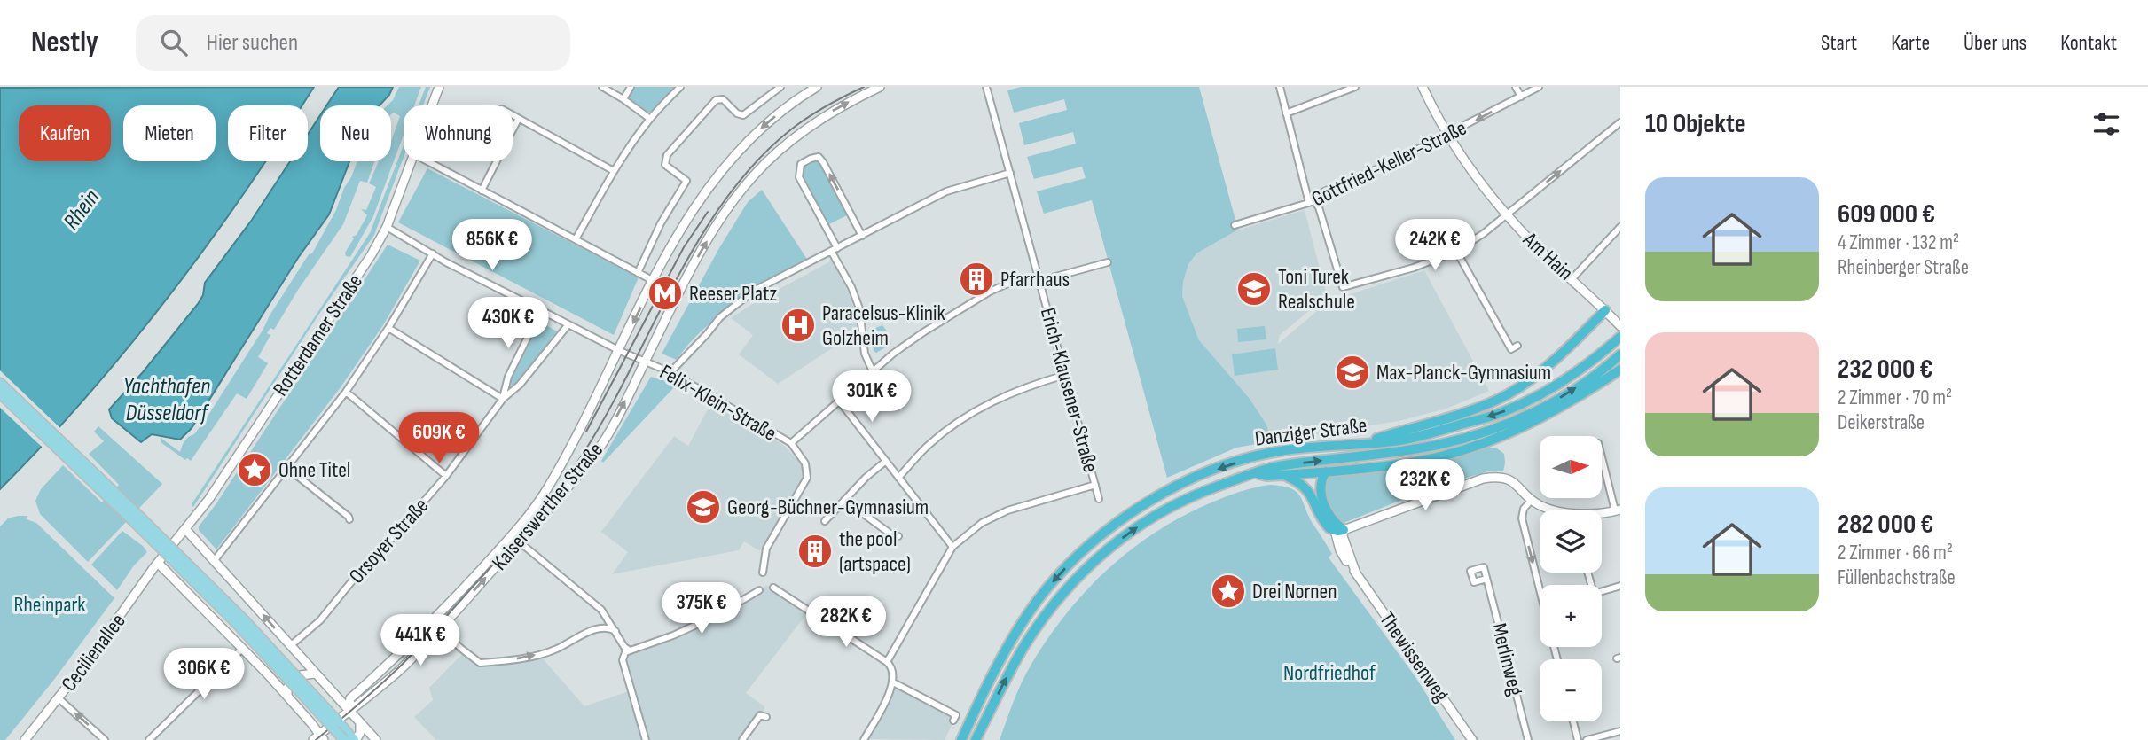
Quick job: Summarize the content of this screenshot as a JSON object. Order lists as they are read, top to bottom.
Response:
{
  "streets": {
    "highway": ["Danziger Straße"],
    "street": [
      "Gottfried-Keller-Straße",
      "Am Hain",
      "Rotterdamer Straße",
      "Erich-Klausener-Straße",
      "Felix-Klein-Straße",
      "Kaiserswerther Straße",
      "Orsoyer Straße",
      "Cecilienallee",
      "Thewissenweg",
      "Merlinweg"
    ]
  },
  "crossings": [
    ["Gottfried-Keller-Straße", "Am Hain"],
    ["Rotterdamer Straße", "Felix-Klein-Straße"],
    ["Rotterdamer Straße", "Cecilienallee"],
    ["Felix-Klein-Straße", "Kaiserswerther Straße"],
    ["Felix-Klein-Straße", "Orsoyer Straße"]
  ],
  "water": ["Rhein", "Yachthafen Düsseldorf"],
  "parks": ["Rheinpark", "Nordfriedhof"],
  "places": {
    "building": ["Pfarrhaus", "the pool (artspace)"],
    "school or university": ["Toni Turek Realschule", "Max-Planck-Gymnasium", "Georg-Büchner-Gymnasium"],
    "metro station": ["Reeser Platz"],
    "hospital": ["Paracelsus-Klinik Golzheim"],
    "place": ["Ohne Titel", "Drei Nornen"]
  },
  "north": "right",
  "page": {
    "header": "Nestly",
    "search": "Hier suchen",
    "nav": [
      "Start",
      "Karte",
      "Über uns",
      "Kontakt"
    ],
    "heading": "10 Objekte",
    "chip": [
      "Kaufen",
      "Mieten",
      "Filter",
      "Neu",
      "Wohnung"
    ],
    "list": [
      {
        "name": "609 000 €",
        "note": "4 Zimmer · 132 m² · Rheinberger Straße"
      },
      {
        "name": "232 000 €",
        "note": "2 Zimmer · 70 m² · Deikerstraße"
      },
      {
        "name": "282 000 €",
        "note": "2 Zimmer · 66 m² · Füllenbachstraße"
      }
    ],
    "price": [
      "856K €",
      "242K €",
      "430K €",
      "301K €",
      "609K €",
      "232K €",
      "375K €",
      "282K €",
      "441K €",
      "306K €"
    ],
    "map_buttons": ["+", "−"]
  }
}
